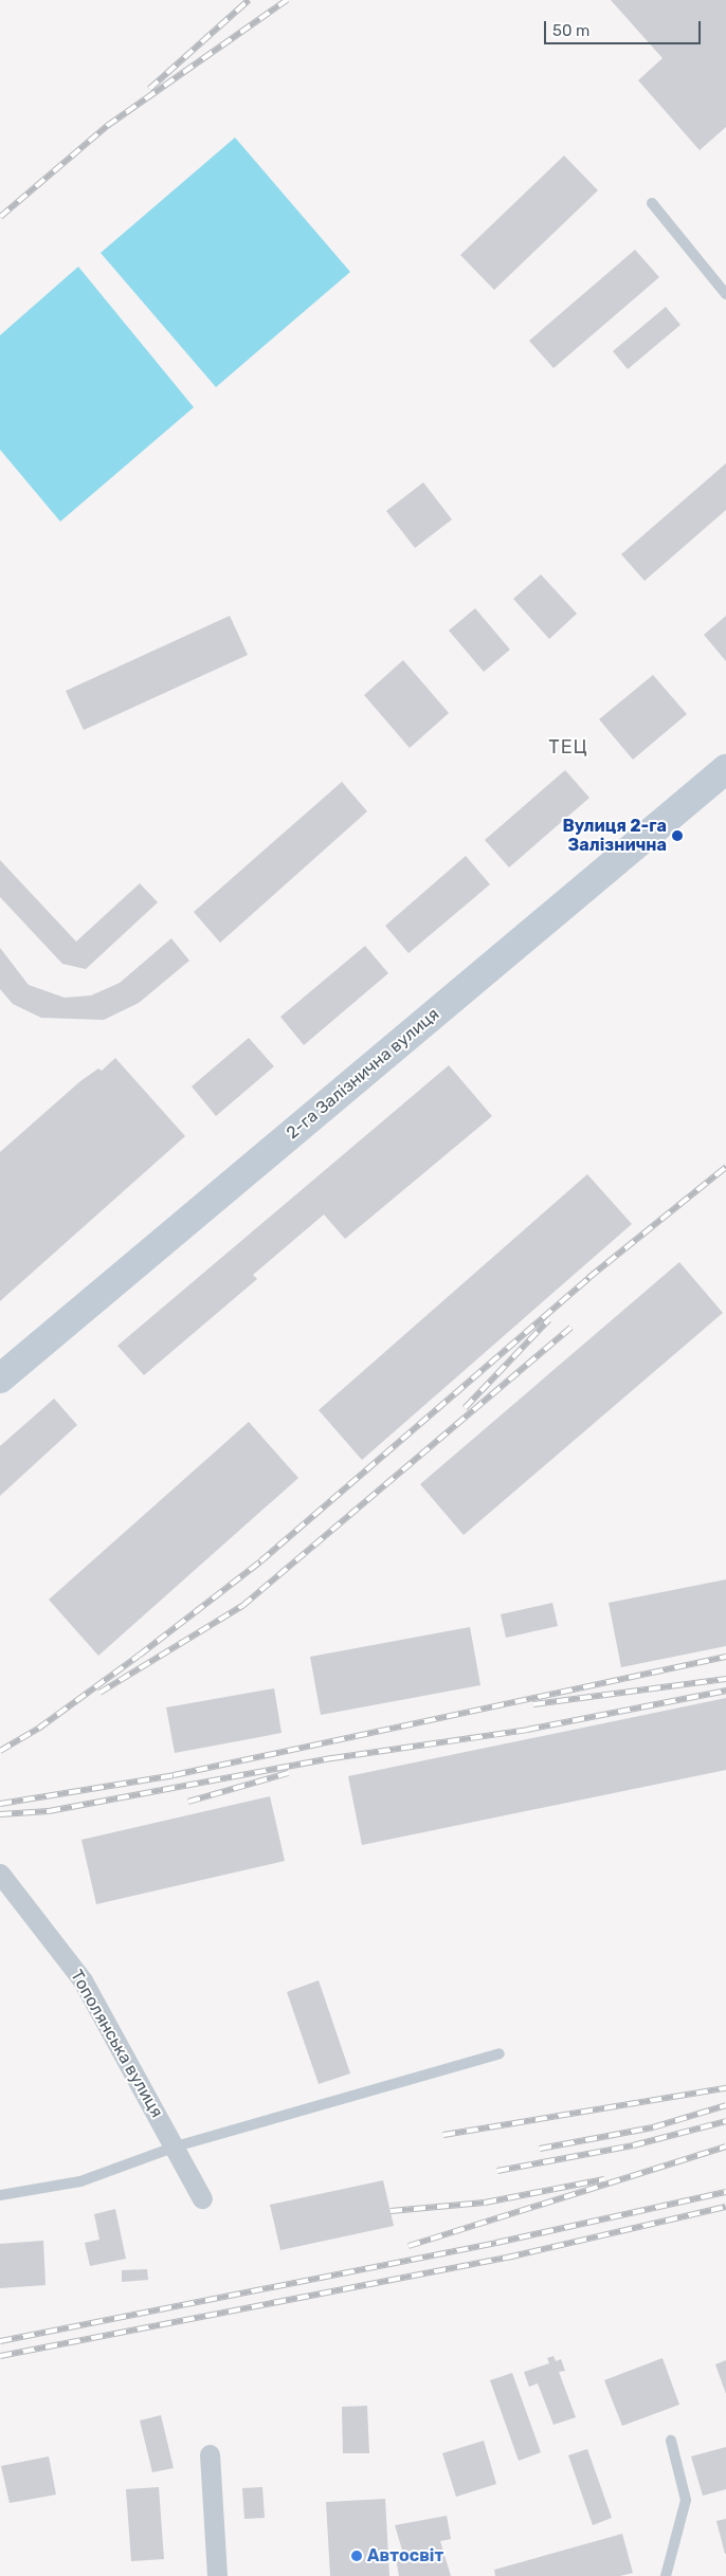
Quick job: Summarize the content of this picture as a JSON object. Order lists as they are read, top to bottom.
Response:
{
  "streets": {
    "street": ["2-га Залізнична вулиця", "Тополянська вулиця"]
  },
  "districts": ["ТЕЦ"],
  "places": ["Вулиця 2-га Залізнична", "Автосвіт"],
  "scale_bar": "50 m"
}
